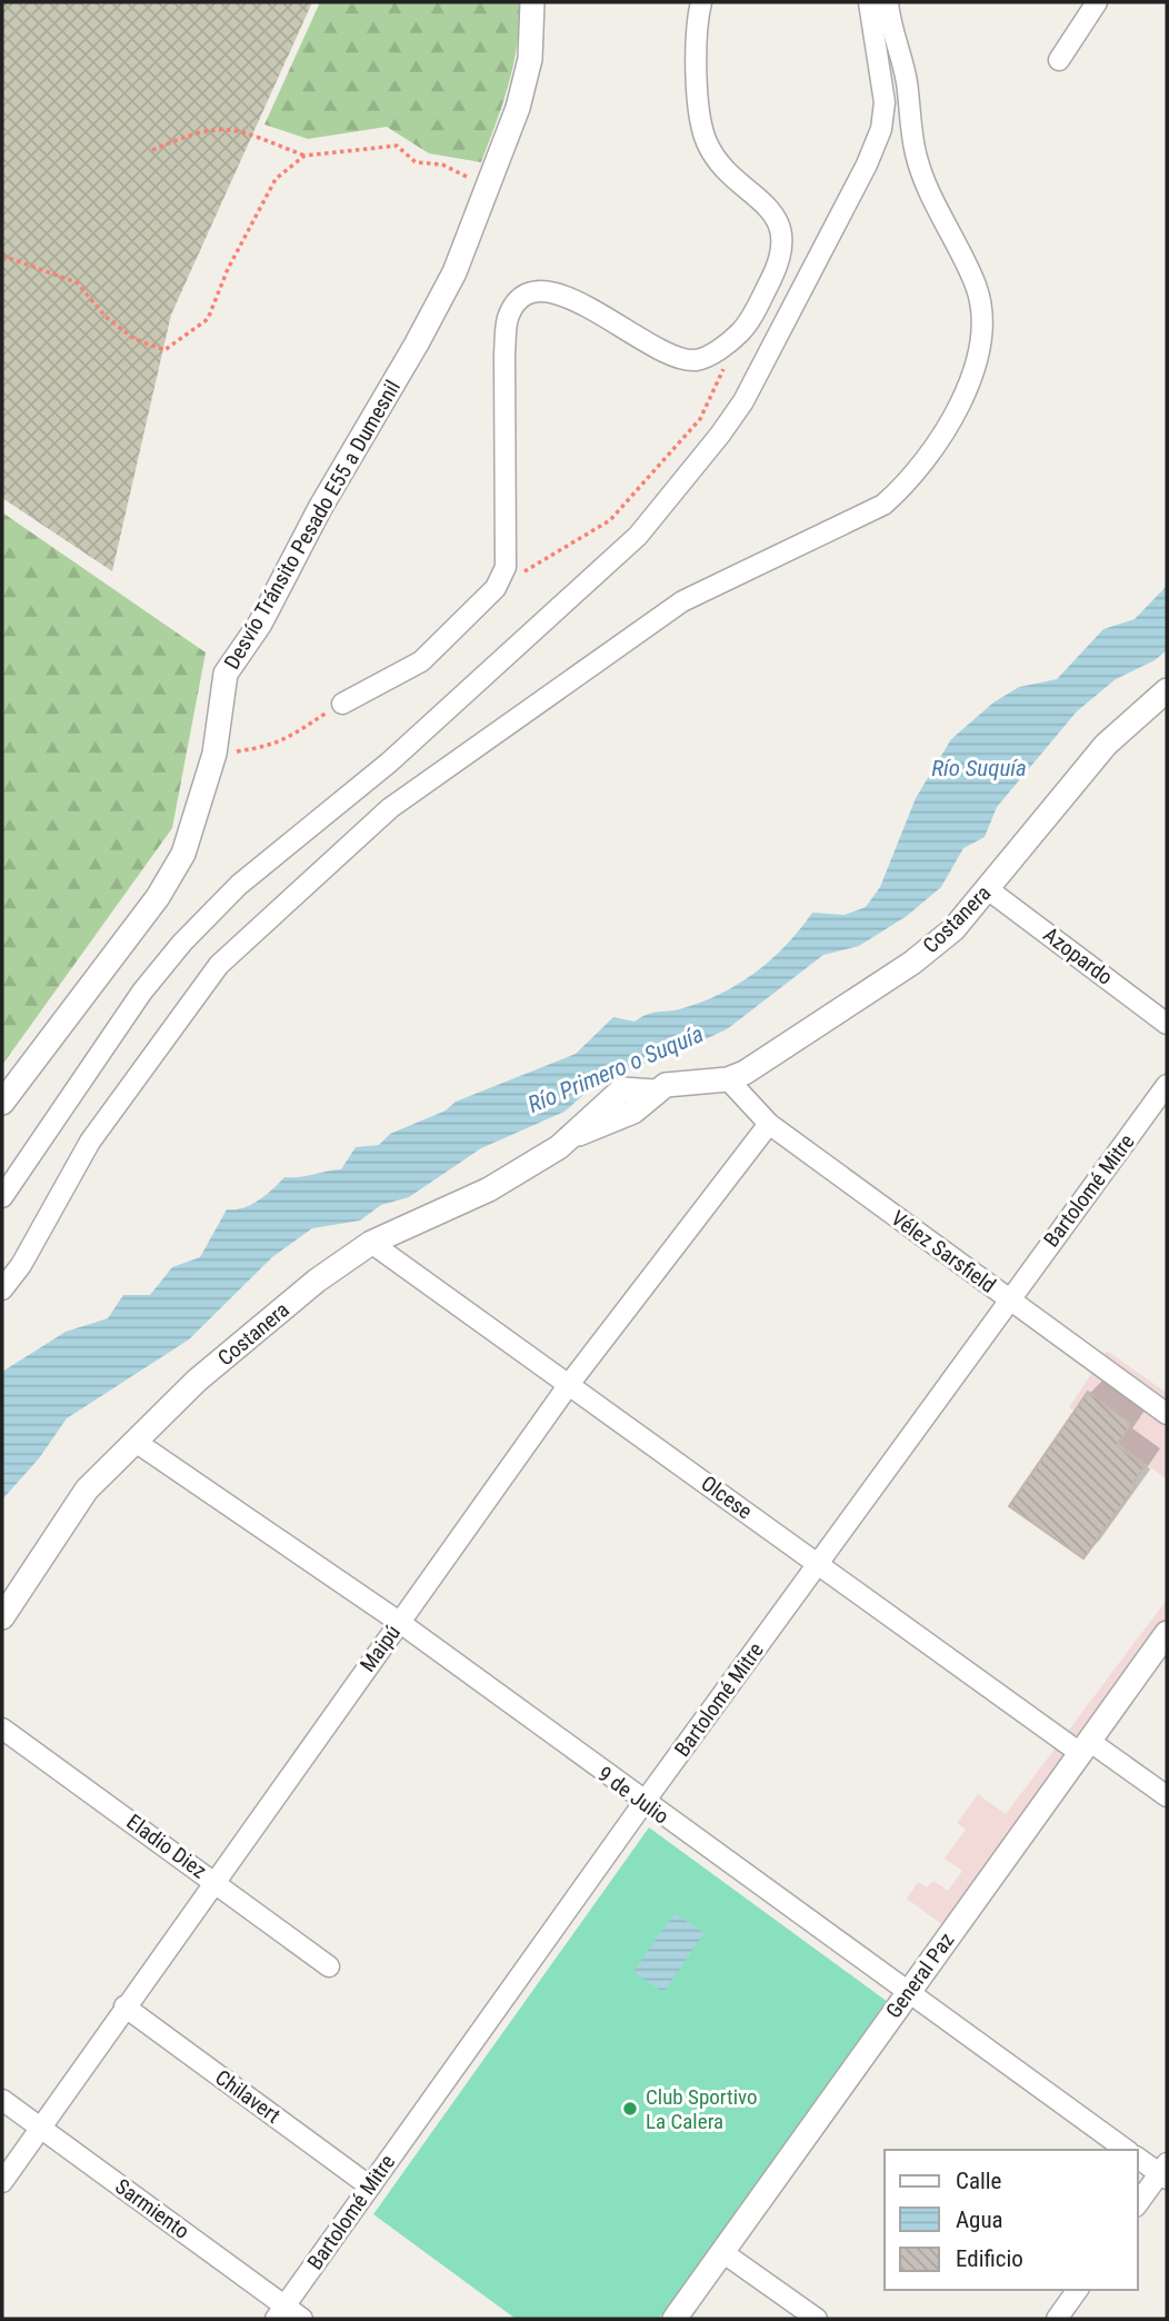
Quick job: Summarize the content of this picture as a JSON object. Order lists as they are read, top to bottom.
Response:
{
  "streets": {
    "street": [
      "Desvío Tránsito Pesado E55 a Dumesnil",
      "Costanera",
      "Azopardo",
      "Bartolomé Mitre",
      "Vélez Sarsfield",
      "Olcese",
      "Maipú",
      "9 de Julio",
      "Eladio Diez",
      "General Paz",
      "Chilavert",
      "Sarmiento"
    ]
  },
  "crossings": [
    ["Costanera", "Azopardo"],
    ["Costanera", "Vélez Sarsfield"],
    ["Costanera", "Olcese"],
    ["Costanera", "9 de Julio"],
    ["Bartolomé Mitre", "Vélez Sarsfield"],
    ["Bartolomé Mitre", "Olcese"],
    ["Bartolomé Mitre", "9 de Julio"],
    ["Bartolomé Mitre", "Chilavert"],
    ["Bartolomé Mitre", "Sarmiento"],
    ["Vélez Sarsfield", "Maipú"],
    ["Olcese", "Maipú"],
    ["Olcese", "General Paz"],
    ["Maipú", "9 de Julio"],
    ["Maipú", "Eladio Diez"],
    ["Maipú", "Chilavert"],
    ["Maipú", "Sarmiento"],
    ["9 de Julio", "General Paz"]
  ],
  "water": ["Río Suquía", "Río Primero o Suquía"],
  "places": ["Club Sportivo La Calera"],
  "legend": ["Calle", "Agua", "Edificio"]
}
